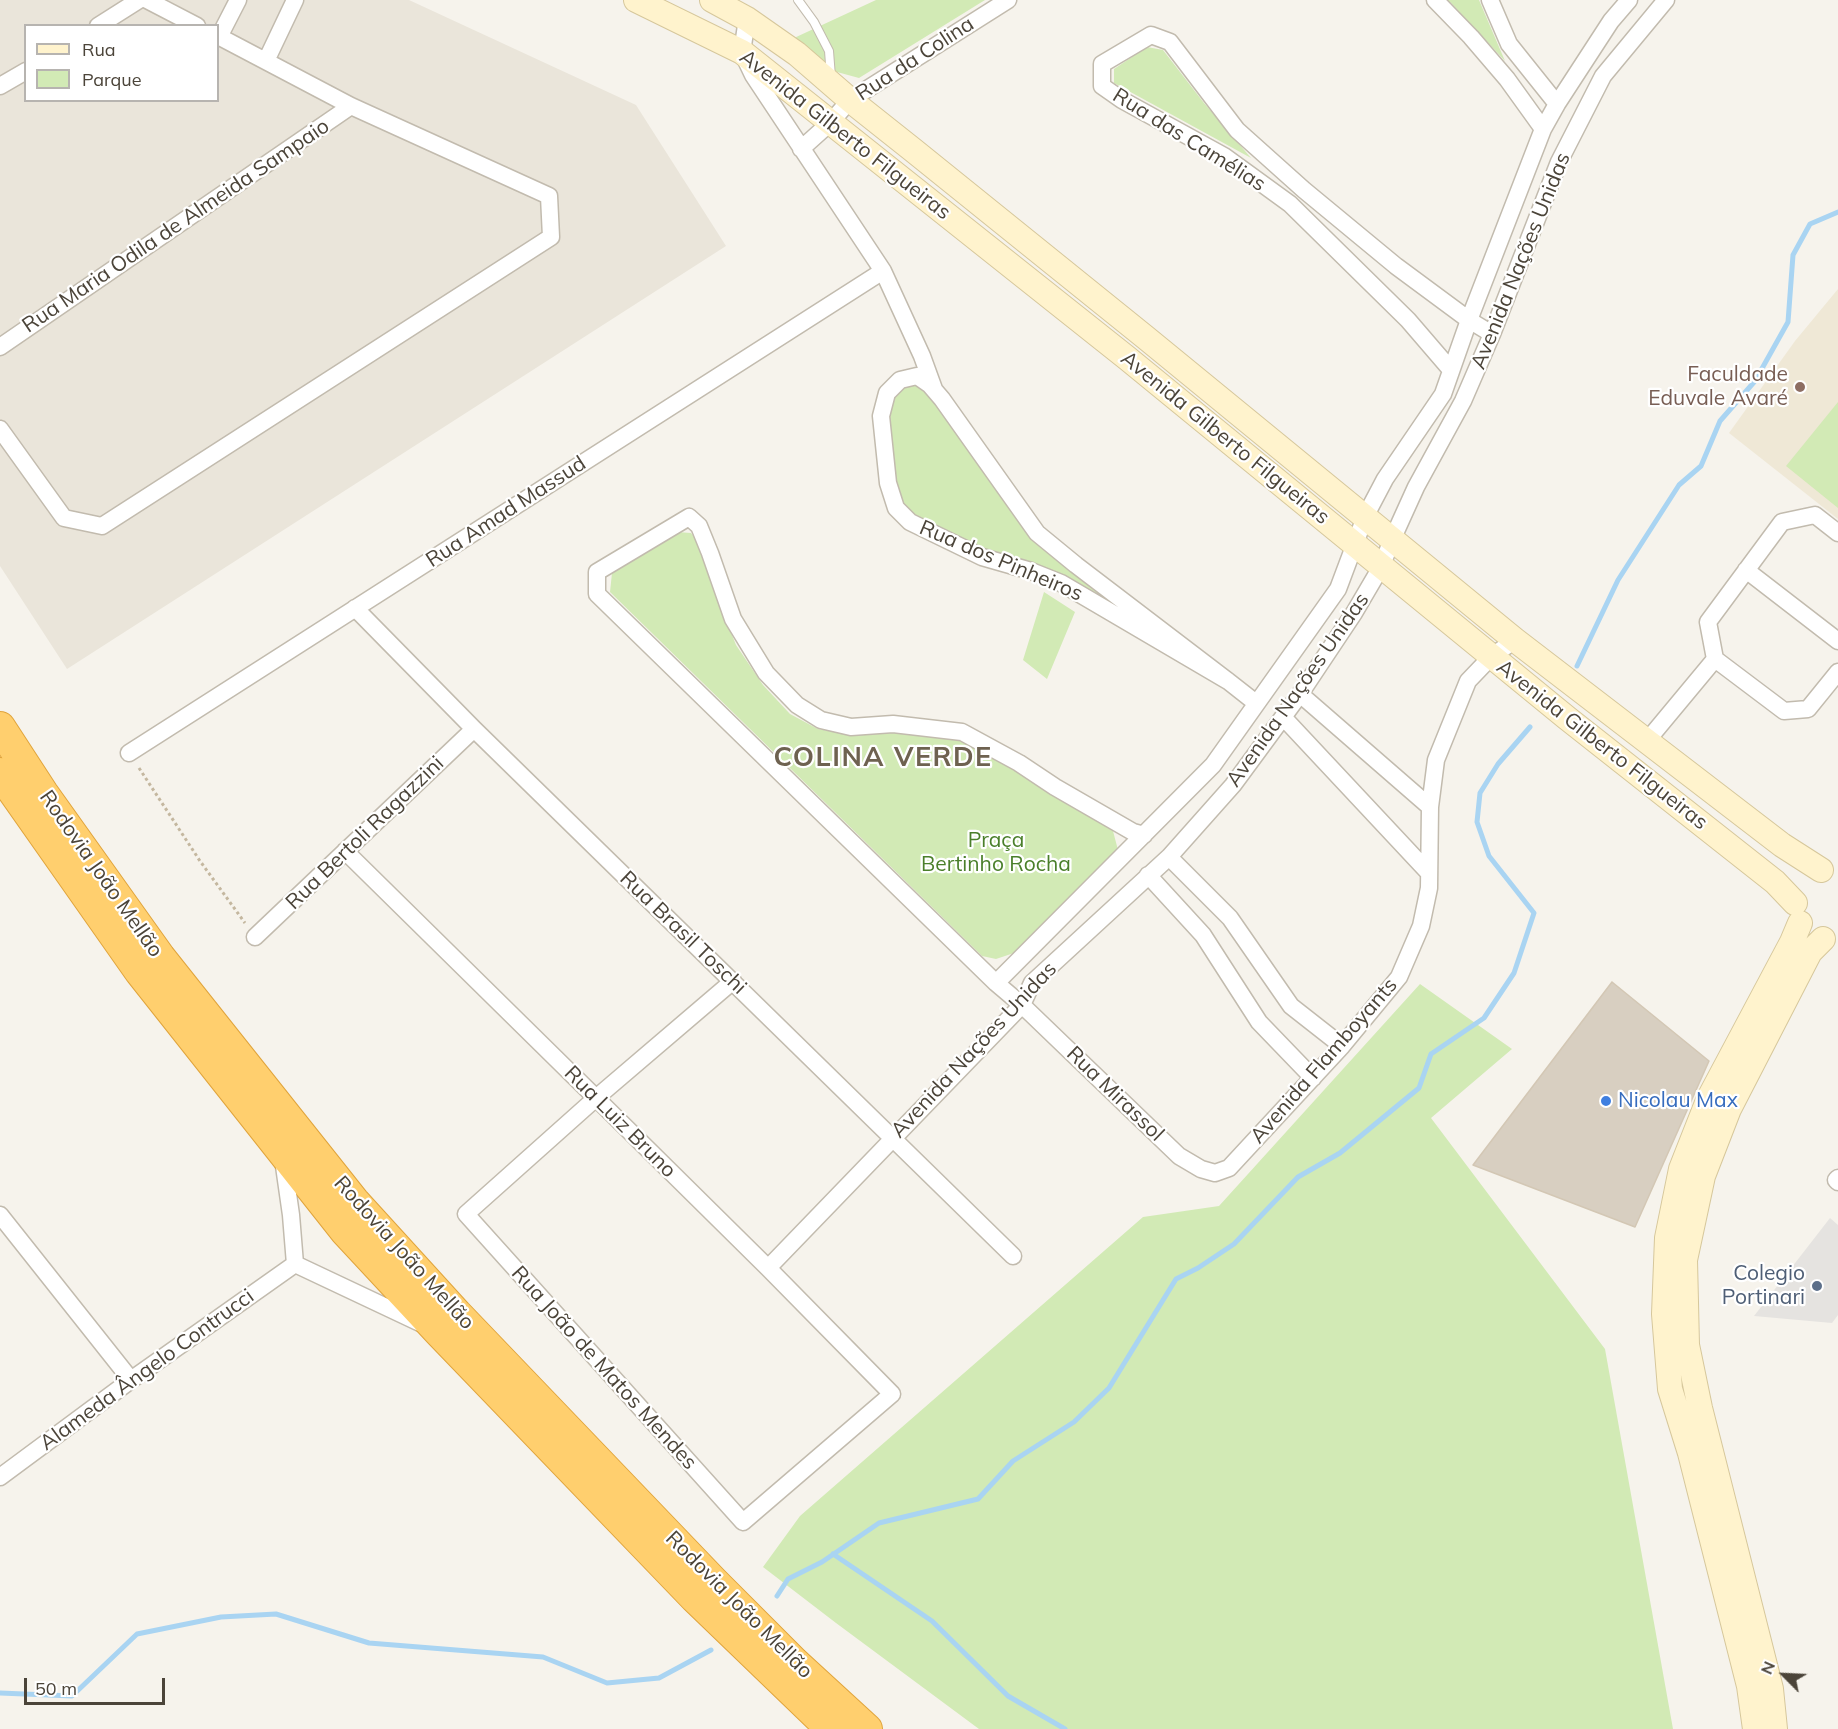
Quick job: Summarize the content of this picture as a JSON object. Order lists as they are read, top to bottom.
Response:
{
  "streets": {
    "highway": ["Rodovia João Mellão"],
    "main road": ["Avenida Gilberto Filgueiras"],
    "street": [
      "Rua da Colina",
      "Rua das Camélias",
      "Rua Maria Odila de Almeida Sampaio",
      "Avenida Nações Unidas",
      "Rua Amad Massud",
      "Rua dos Pinheiros",
      "Rua Bertoli Ragazzini",
      "Rua Brasil Toschi",
      "Avenida Flamboyants",
      "Rua Mirassol",
      "Rua Luiz Bruno",
      "Rua João de Matos Mendes",
      "Alameda Ângelo Contrucci"
    ]
  },
  "crossings": [
    ["Rua da Colina", "Avenida Gilberto Filgueiras"],
    ["Rua da Colina", "Rua dos Pinheiros"],
    ["Avenida Gilberto Filgueiras", "Avenida Nações Unidas"],
    ["Avenida Gilberto Filgueiras", "Rua dos Pinheiros"],
    ["Avenida Gilberto Filgueiras", "Avenida Flamboyants"],
    ["Rua das Camélias", "Avenida Nações Unidas"],
    ["Avenida Nações Unidas", "Rua dos Pinheiros"],
    ["Avenida Nações Unidas", "Rua Brasil Toschi"],
    ["Avenida Nações Unidas", "Rua Mirassol"],
    ["Avenida Nações Unidas", "Rua Luiz Bruno"],
    ["Rua Amad Massud", "Rua dos Pinheiros"],
    ["Rua Amad Massud", "Rua Brasil Toschi"],
    ["Rua Bertoli Ragazzini", "Rua Brasil Toschi"],
    ["Rua Bertoli Ragazzini", "Rua Luiz Bruno"],
    ["Avenida Flamboyants", "Rua Mirassol"],
    ["Rua Luiz Bruno", "Rua João de Matos Mendes"]
  ],
  "districts": ["COLINA VERDE"],
  "parks": ["Praça Bertinho Rocha"],
  "places": ["Faculdade Eduvale Avaré", "Nicolau Max", "Colegio Portinari"],
  "legend": ["Rua", "Parque"],
  "scale_bar": "50 m",
  "north": "top left"
}
